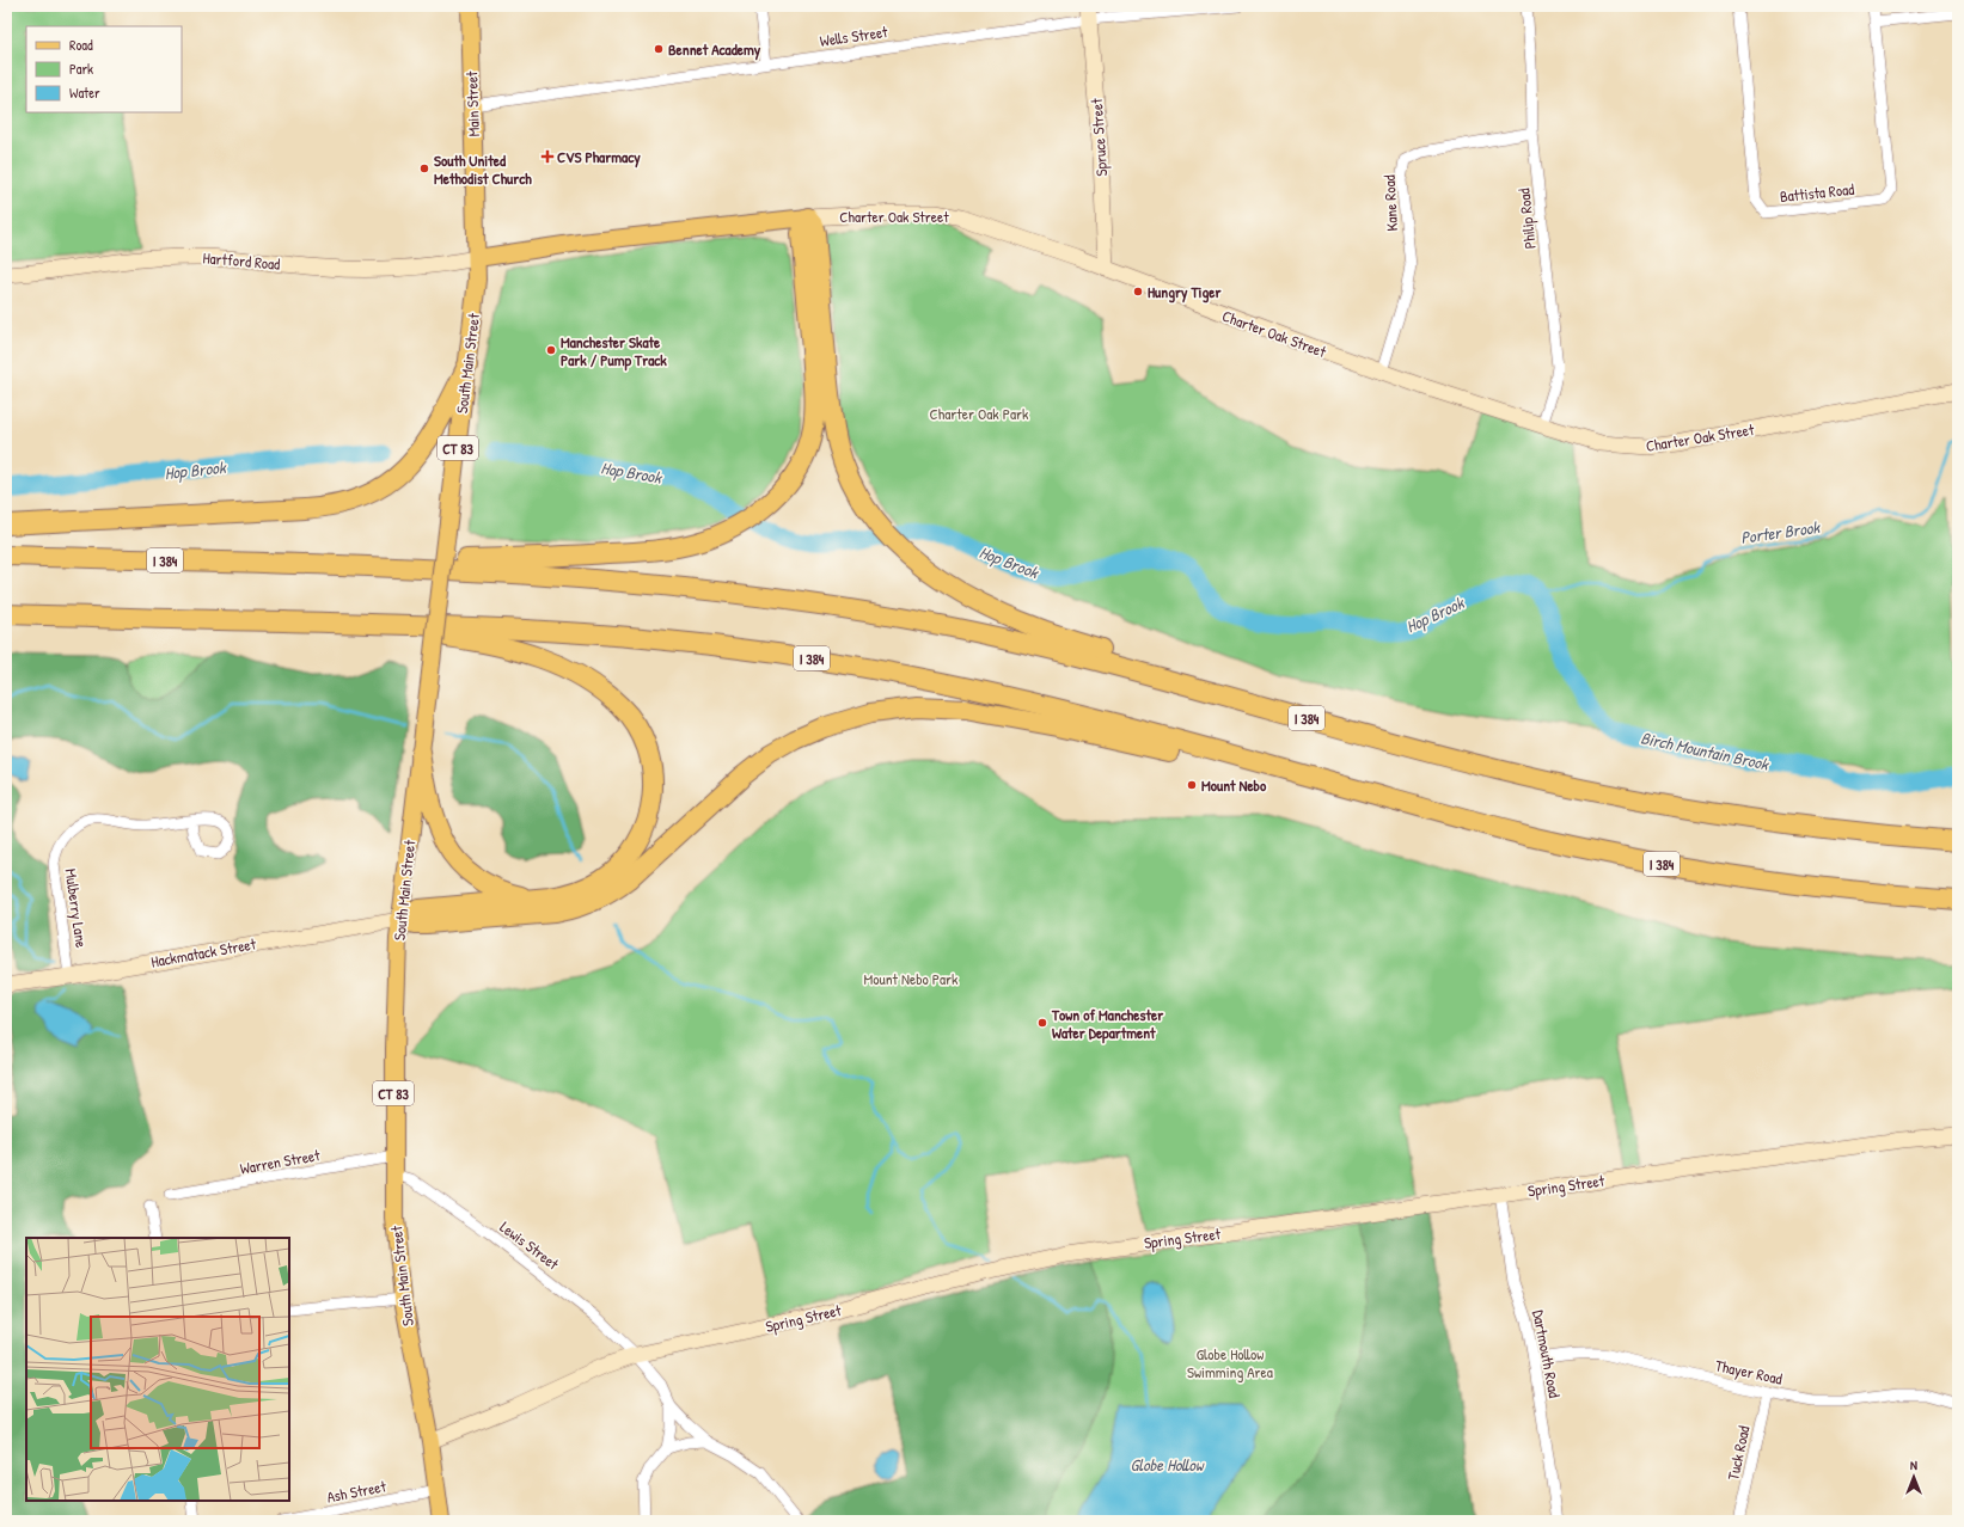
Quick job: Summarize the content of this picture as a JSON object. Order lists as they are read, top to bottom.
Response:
{
  "streets": {
    "highway": ["I 384"],
    "main road": [
      "Main Street",
      "Charter Oak Street",
      "South Main Street",
      "CT 83"
    ],
    "street": [
      "Wells Street",
      "Spruce Street",
      "Battista Road",
      "Kane Road",
      "Philip Road",
      "Hartford Road",
      "Mulberry Lane",
      "Hackmatack Street",
      "Warren Street",
      "Spring Street",
      "Lewis Street",
      "Dartmouth Road",
      "Thayer Road",
      "Tuck Road",
      "Ash Street"
    ]
  },
  "crossings": [
    ["Wells Street", "Main Street"],
    ["Wells Street", "Spruce Street"],
    ["Main Street", "Charter Oak Street"],
    ["Main Street", "Hartford Road"],
    ["Main Street", "South Main Street"],
    ["Spruce Street", "Charter Oak Street"],
    ["Kane Road", "Charter Oak Street"],
    ["Kane Road", "Philip Road"],
    ["Charter Oak Street", "Philip Road"],
    ["Charter Oak Street", "Hartford Road"],
    ["Charter Oak Street", "South Main Street"],
    ["Hartford Road", "South Main Street"],
    ["South Main Street", "Hackmatack Street"],
    ["South Main Street", "Warren Street"],
    ["South Main Street", "Spring Street"],
    ["South Main Street", "Lewis Street"],
    ["South Main Street", "Ash Street"],
    ["Mulberry Lane", "Hackmatack Street"],
    ["Spring Street", "Lewis Street"],
    ["Spring Street", "Dartmouth Road"],
    ["Dartmouth Road", "Thayer Road"],
    ["Thayer Road", "Tuck Road"]
  ],
  "water": [
    "Hop Brook",
    "Porter Brook",
    "Birch Mountain Brook",
    "Globe Hollow"
  ],
  "parks": ["Charter Oak Park", "Mount Nebo Park", "Globe Hollow Swimming Area"],
  "places": {
    "other": [
      "Bennet Academy",
      "South United Methodist Church",
      "Hungry Tiger",
      "Manchester Skate Park / Pump Track",
      "Mount Nebo",
      "Town of Manchester Water Department"
    ],
    "health": ["CVS Pharmacy"]
  },
  "legend": ["Road", "Park", "Water"],
  "north": "top"
}
